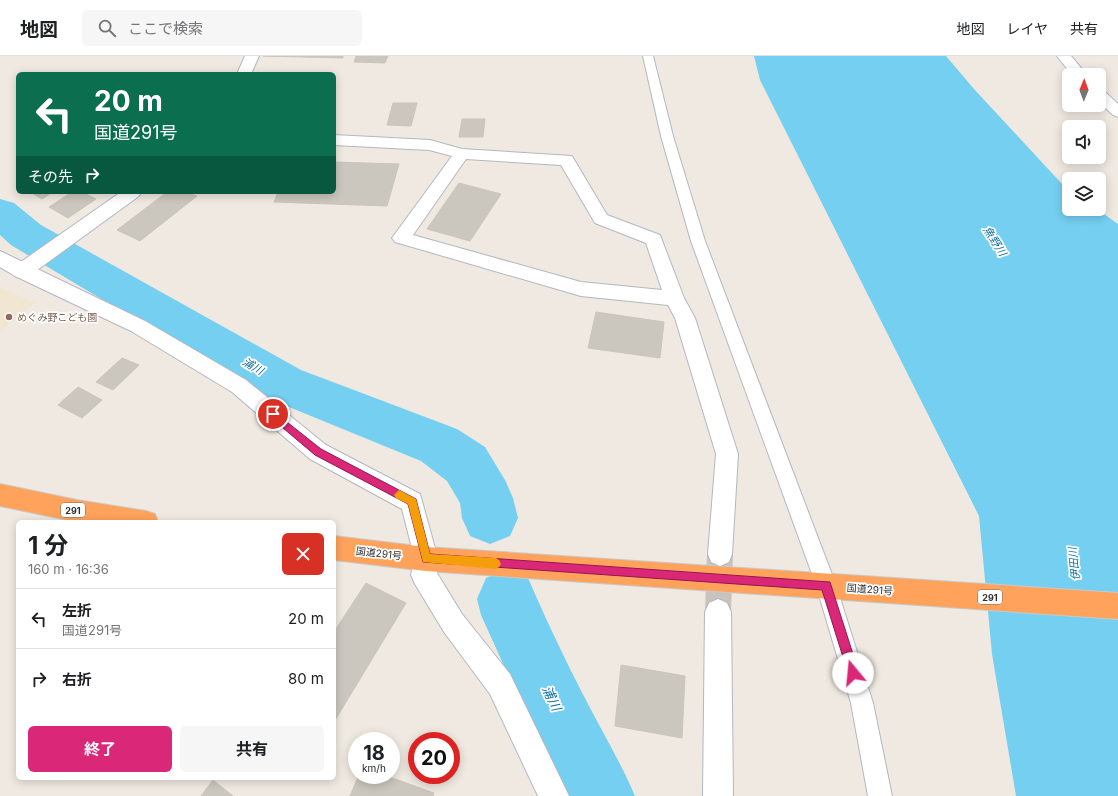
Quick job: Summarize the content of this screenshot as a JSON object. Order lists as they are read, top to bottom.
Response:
{
  "streets": {
    "highway": ["291", "国道291号"]
  },
  "water": ["魚野川", "浦川", "伊田川"],
  "places": ["めぐみ野こども園"],
  "north": "top",
  "page": {
    "header": "地図",
    "search": "ここで検索",
    "nav": ["地図", "レイヤ", "共有"],
    "turn": ["20 m", "国道291号"],
    "then": "その先",
    "heading": ["1 分", "160 m · 16:36"],
    "list": [
      {
        "name": "左折",
        "note": "国道291号",
        "value": "20 m"
      },
      {
        "name": "右折",
        "value": "80 m"
      }
    ],
    "buttons": ["終了", "共有"],
    "speed": "18 km/h",
    "limit": "20"
  }
}
